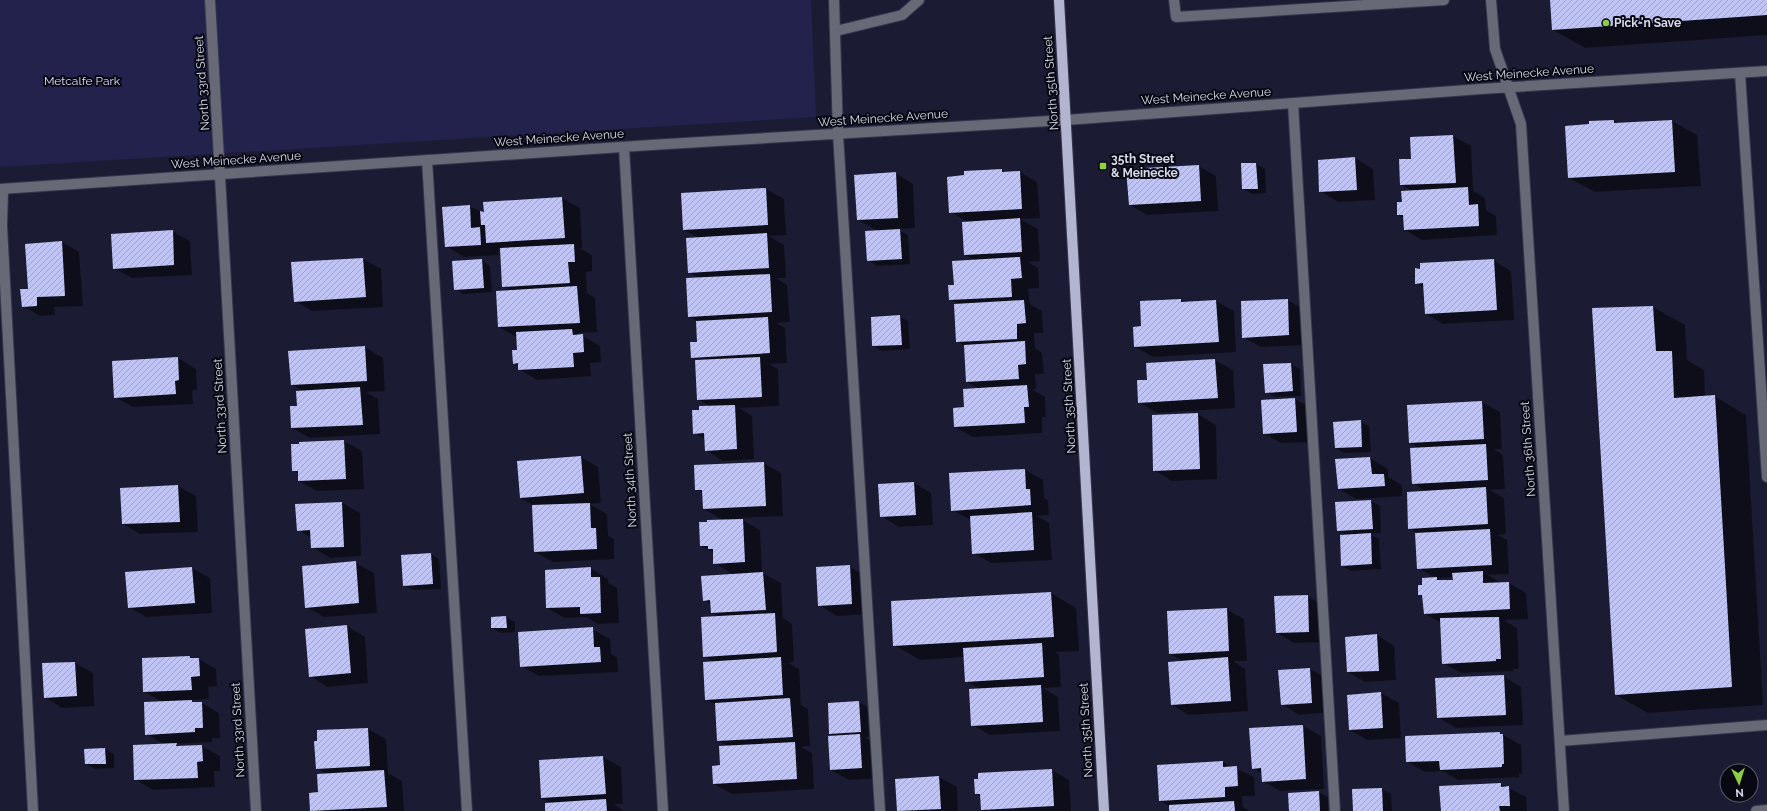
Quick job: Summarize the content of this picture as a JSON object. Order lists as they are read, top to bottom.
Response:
{
  "streets": {
    "main road": ["North 35th Street"],
    "street": [
      "West Meinecke Avenue",
      "North 33rd Street",
      "North 36th Street",
      "North 34th Street"
    ]
  },
  "crossings": [
    ["West Meinecke Avenue", "North 33rd Street"],
    ["West Meinecke Avenue", "North 35th Street"],
    ["West Meinecke Avenue", "North 36th Street"],
    ["West Meinecke Avenue", "North 34th Street"]
  ],
  "parks": ["Metcalfe Park"],
  "places": {
    "other": ["Pick 'n Save"],
    "transit": ["35th Street & Meinecke"]
  },
  "north": "bottom"
}
